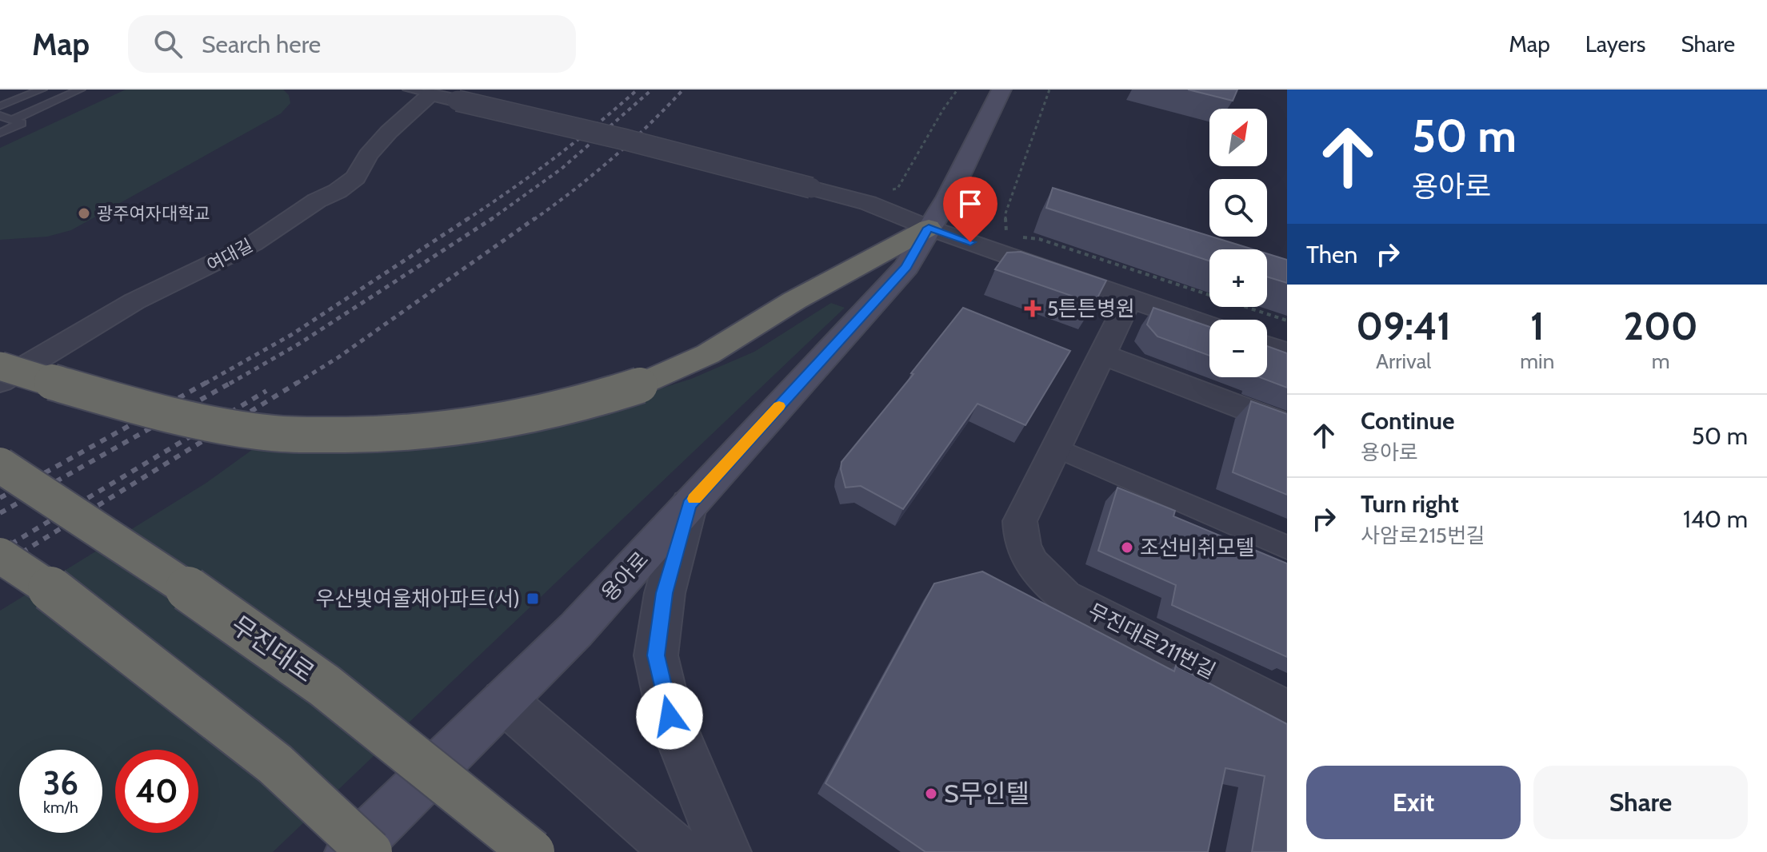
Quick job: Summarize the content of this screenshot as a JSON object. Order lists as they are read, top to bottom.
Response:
{
  "streets": {
    "highway": ["무진대로"],
    "main road": ["용아로"],
    "street": ["여대길", "무진대로211번길"]
  },
  "places": {
    "other": ["광주여자대학교", "조선비취모텔", "S무인텔"],
    "health": ["5튼튼병원"],
    "transit": ["우산빛여울채아파트(서)"]
  },
  "north": "top right",
  "page": {
    "header": "Map",
    "search": "Search here",
    "nav": ["Map", "Layers", "Share"],
    "turn": ["50 m", "용아로"],
    "map_buttons": ["+", "−"],
    "then": "Then",
    "eta": [
      "09:41",
      "Arrival",
      "1",
      "min",
      "200",
      "m"
    ],
    "list": [
      {
        "name": "Continue",
        "note": "용아로",
        "value": "50 m"
      },
      {
        "name": "Turn right",
        "note": "사암로215번길",
        "value": "140 m"
      }
    ],
    "speed": "36 km/h",
    "limit": "40",
    "buttons": ["Exit", "Share"]
  }
}
